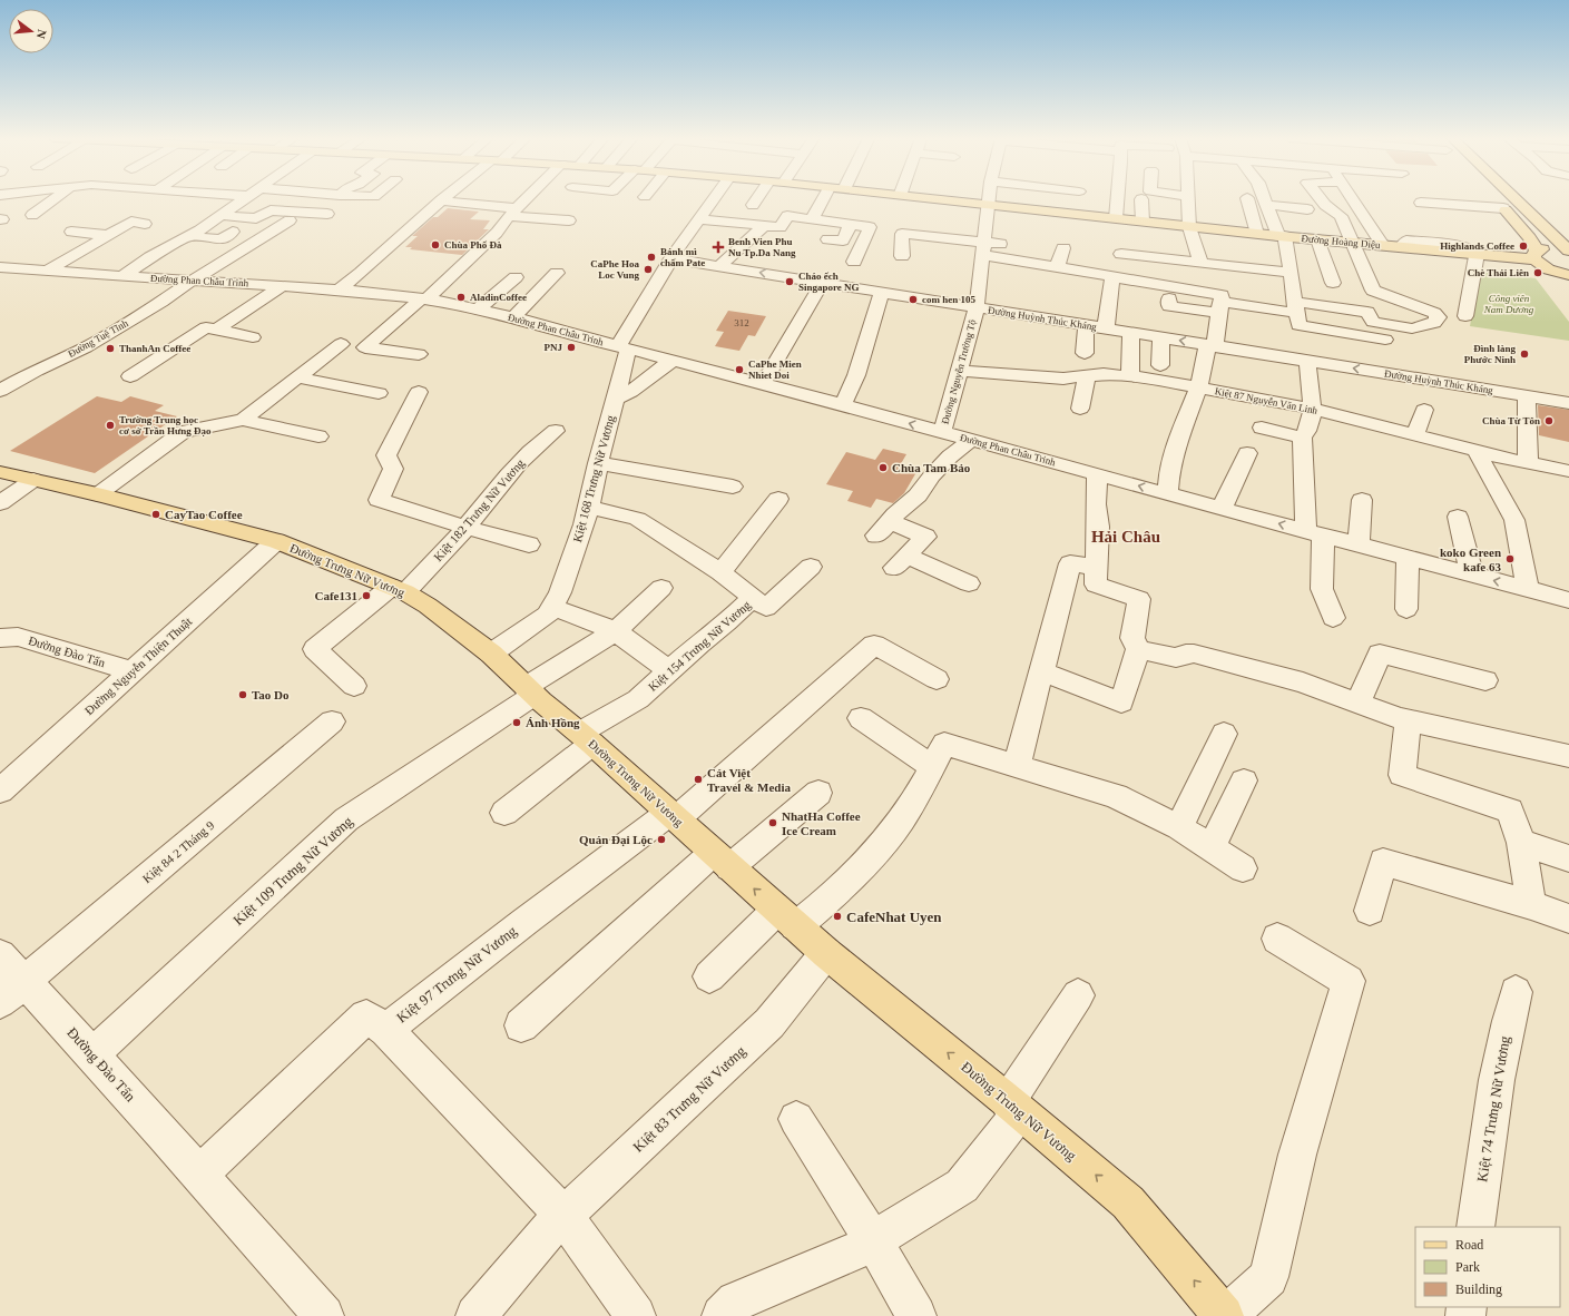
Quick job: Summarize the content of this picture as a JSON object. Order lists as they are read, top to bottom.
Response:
{
  "streets": {
    "main road": ["Đường Hoàng Diệu", "Đường Trưng Nữ Vương"],
    "street": [
      "Đường Phan Châu Trinh",
      "Đường Huỳnh Thúc Kháng",
      "Đường Tuệ Tĩnh",
      "Đường Nguyễn Trường Tộ",
      "Kiệt 87 Nguyễn Văn Linh",
      "Kiệt 168 Trưng Nữ Vương",
      "Kiệt 182 Trưng Nữ Vương",
      "Kiệt 154 Trưng Nữ Vương",
      "Đường Đào Tấn",
      "Đường Nguyễn Thiện Thuật",
      "Kiệt 84 2 Tháng 9",
      "Kiệt 109 Trưng Nữ Vương",
      "Kiệt 97 Trưng Nữ Vương",
      "Kiệt 83 Trưng Nữ Vương",
      "Kiệt 74 Trưng Nữ Vương"
    ]
  },
  "crossings": [
    ["Đường Hoàng Diệu", "Đường Nguyễn Trường Tộ"],
    ["Đường Phan Châu Trinh", "Đường Tuệ Tĩnh"],
    ["Đường Phan Châu Trinh", "Đường Nguyễn Trường Tộ"],
    ["Đường Phan Châu Trinh", "Kiệt 168 Trưng Nữ Vương"],
    ["Đường Huỳnh Thúc Kháng", "Đường Nguyễn Trường Tộ"],
    ["Đường Huỳnh Thúc Kháng", "Kiệt 168 Trưng Nữ Vương"],
    ["Đường Nguyễn Trường Tộ", "Kiệt 87 Nguyễn Văn Linh"],
    ["Kiệt 168 Trưng Nữ Vương", "Đường Trưng Nữ Vương"],
    ["Kiệt 182 Trưng Nữ Vương", "Đường Trưng Nữ Vương"],
    ["Đường Trưng Nữ Vương", "Kiệt 154 Trưng Nữ Vương"],
    ["Đường Trưng Nữ Vương", "Đường Nguyễn Thiện Thuật"],
    ["Đường Trưng Nữ Vương", "Kiệt 109 Trưng Nữ Vương"],
    ["Đường Trưng Nữ Vương", "Kiệt 97 Trưng Nữ Vương"],
    ["Đường Trưng Nữ Vương", "Kiệt 83 Trưng Nữ Vương"],
    ["Đường Đào Tấn", "Đường Nguyễn Thiện Thuật"],
    ["Đường Đào Tấn", "Kiệt 84 2 Tháng 9"],
    ["Đường Đào Tấn", "Kiệt 109 Trưng Nữ Vương"],
    ["Kiệt 97 Trưng Nữ Vương", "Kiệt 83 Trưng Nữ Vương"]
  ],
  "one_way": ["Đường Trưng Nữ Vương"],
  "districts": ["Hải Châu"],
  "parks": ["Công viên Nam Dương"],
  "places": {
    "other": [
      "Chùa Phổ Đà",
      "Highlands Coffee",
      "Bánh mì chấm Pate",
      "CaPhe Hoa Loc Vung",
      "Chè Thái Liên",
      "Cháo ếch Singapore NG",
      "AladinCoffee",
      "com hen 105",
      "PNJ",
      "ThanhAn Coffee",
      "Đình làng Phước Ninh",
      "CaPhe Mien Nhiet Doi",
      "Chùa Từ Tôn",
      "Trường Trung học cơ sở Trần Hưng Đạo",
      "Chùa Tam Bảo",
      "CayTao Coffee",
      "koko Green kafe 63",
      "Cafe131",
      "Tao Do",
      "Ánh Hồng",
      "Cát Việt Travel & Media",
      "NhatHa Coffee Ice Cream",
      "Quán Đại Lộc",
      "CafeNhat Uyen"
    ],
    "health": ["Benh Vien Phu Nu Tp.Da Nang"]
  },
  "house_numbers": ["312"],
  "legend": ["Road", "Park", "Building"],
  "north": "right"
}
